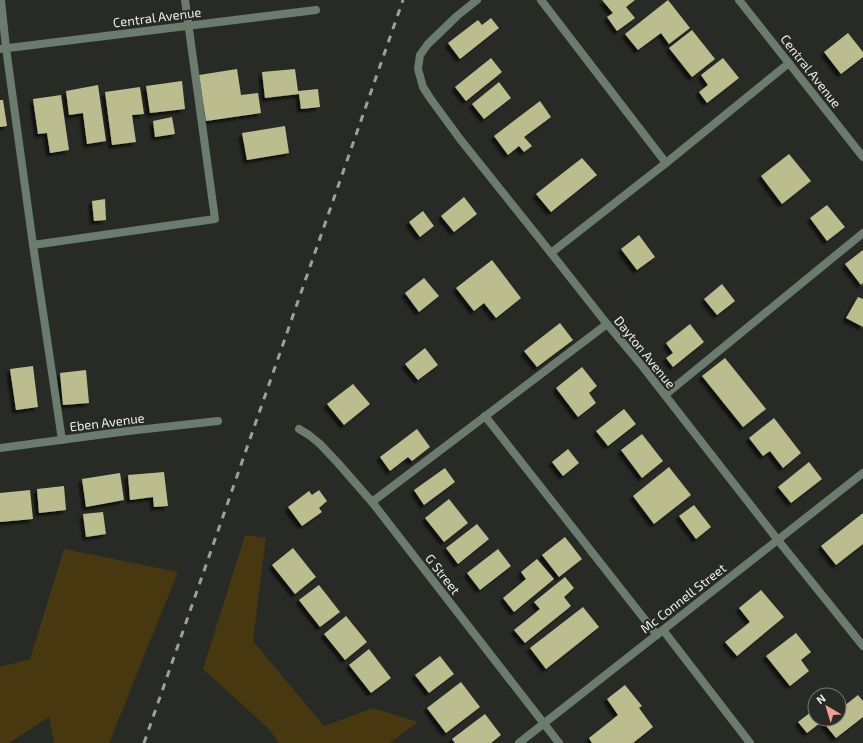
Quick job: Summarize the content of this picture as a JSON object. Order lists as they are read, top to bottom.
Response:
{
  "streets": {
    "street": [
      "Central Avenue",
      "Dayton Avenue",
      "Eben Avenue",
      "G Street",
      "Mc Connell Street"
    ]
  },
  "crossings": [
    ["Dayton Avenue", "Mc Connell Street"],
    ["G Street", "Mc Connell Street"]
  ],
  "north": "top left"
}
